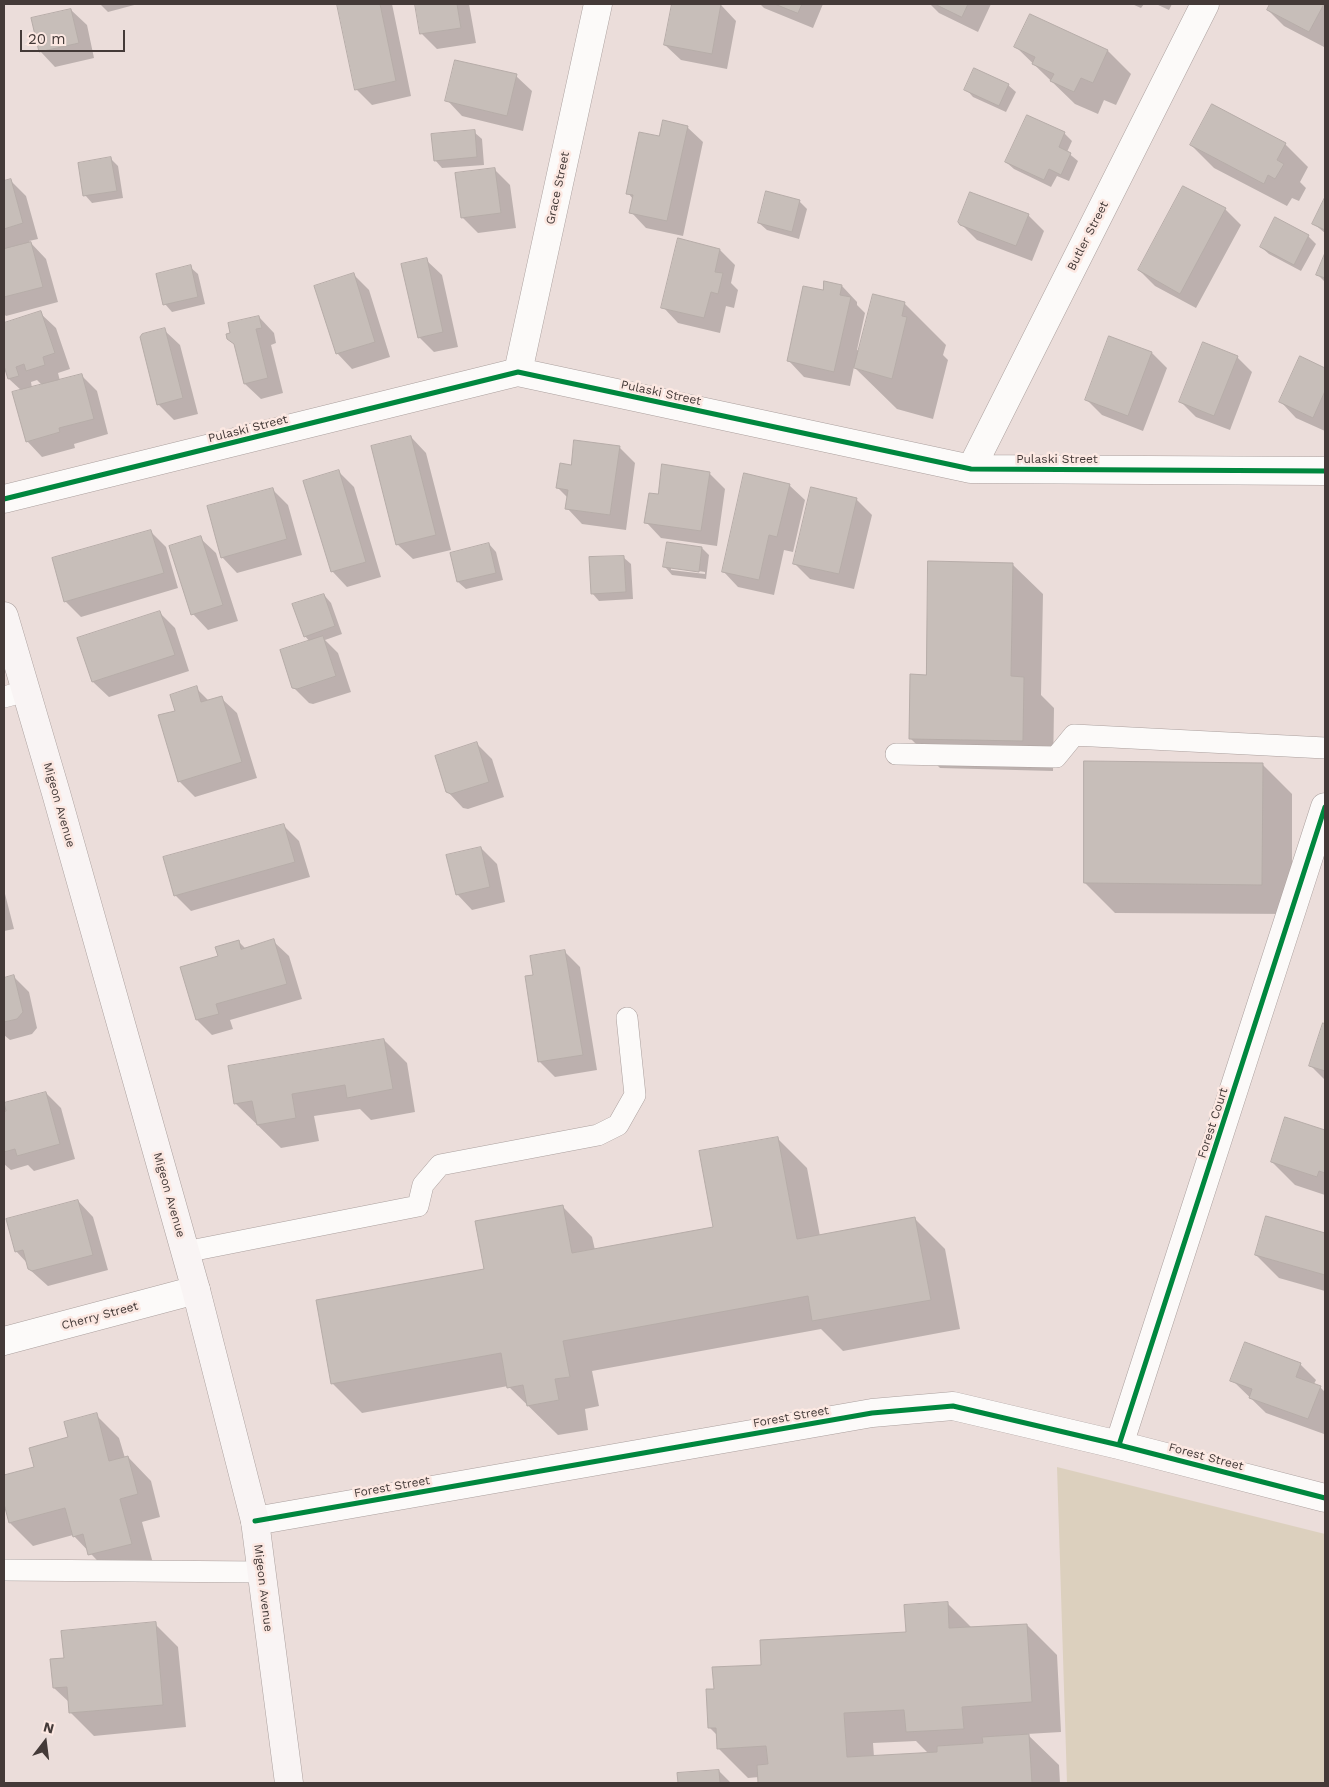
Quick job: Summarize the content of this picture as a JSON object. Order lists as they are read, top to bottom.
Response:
{
  "streets": {
    "main road": ["Migeon Avenue"],
    "street": [
      "Grace Street",
      "Butler Street",
      "Pulaski Street",
      "Forest Court",
      "Cherry Street",
      "Forest Street"
    ]
  },
  "crossings": [
    ["Grace Street", "Pulaski Street"],
    ["Butler Street", "Pulaski Street"],
    ["Migeon Avenue", "Cherry Street"],
    ["Migeon Avenue", "Forest Street"],
    ["Forest Court", "Forest Street"]
  ],
  "scale_bar": "20 m",
  "north": "top"
}
